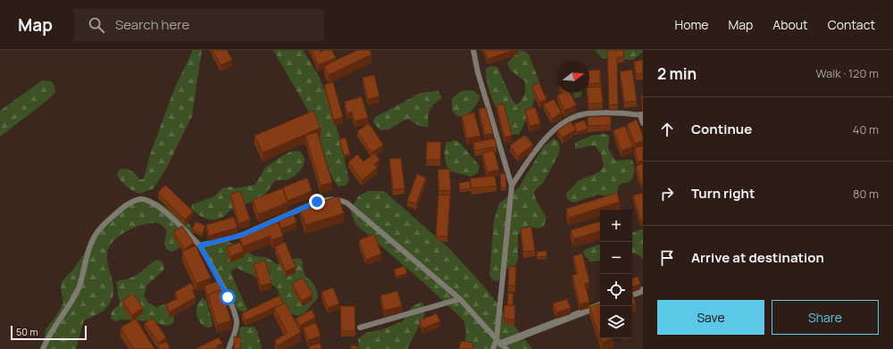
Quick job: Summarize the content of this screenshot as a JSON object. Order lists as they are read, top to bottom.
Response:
{
  "scale_bar": "50 m",
  "north": "right",
  "page": {
    "header": "Map",
    "search": "Search here",
    "nav": [
      "Home",
      "Map",
      "About",
      "Contact"
    ],
    "heading": ["2 min", "Walk · 120 m"],
    "list": [
      ["Continue", "40 m"],
      ["Turn right", "80 m"],
      "Arrive at destination"
    ],
    "map_buttons": ["+", "−"],
    "buttons": ["Save", "Share"],
    "scale": "50 m"
  }
}
